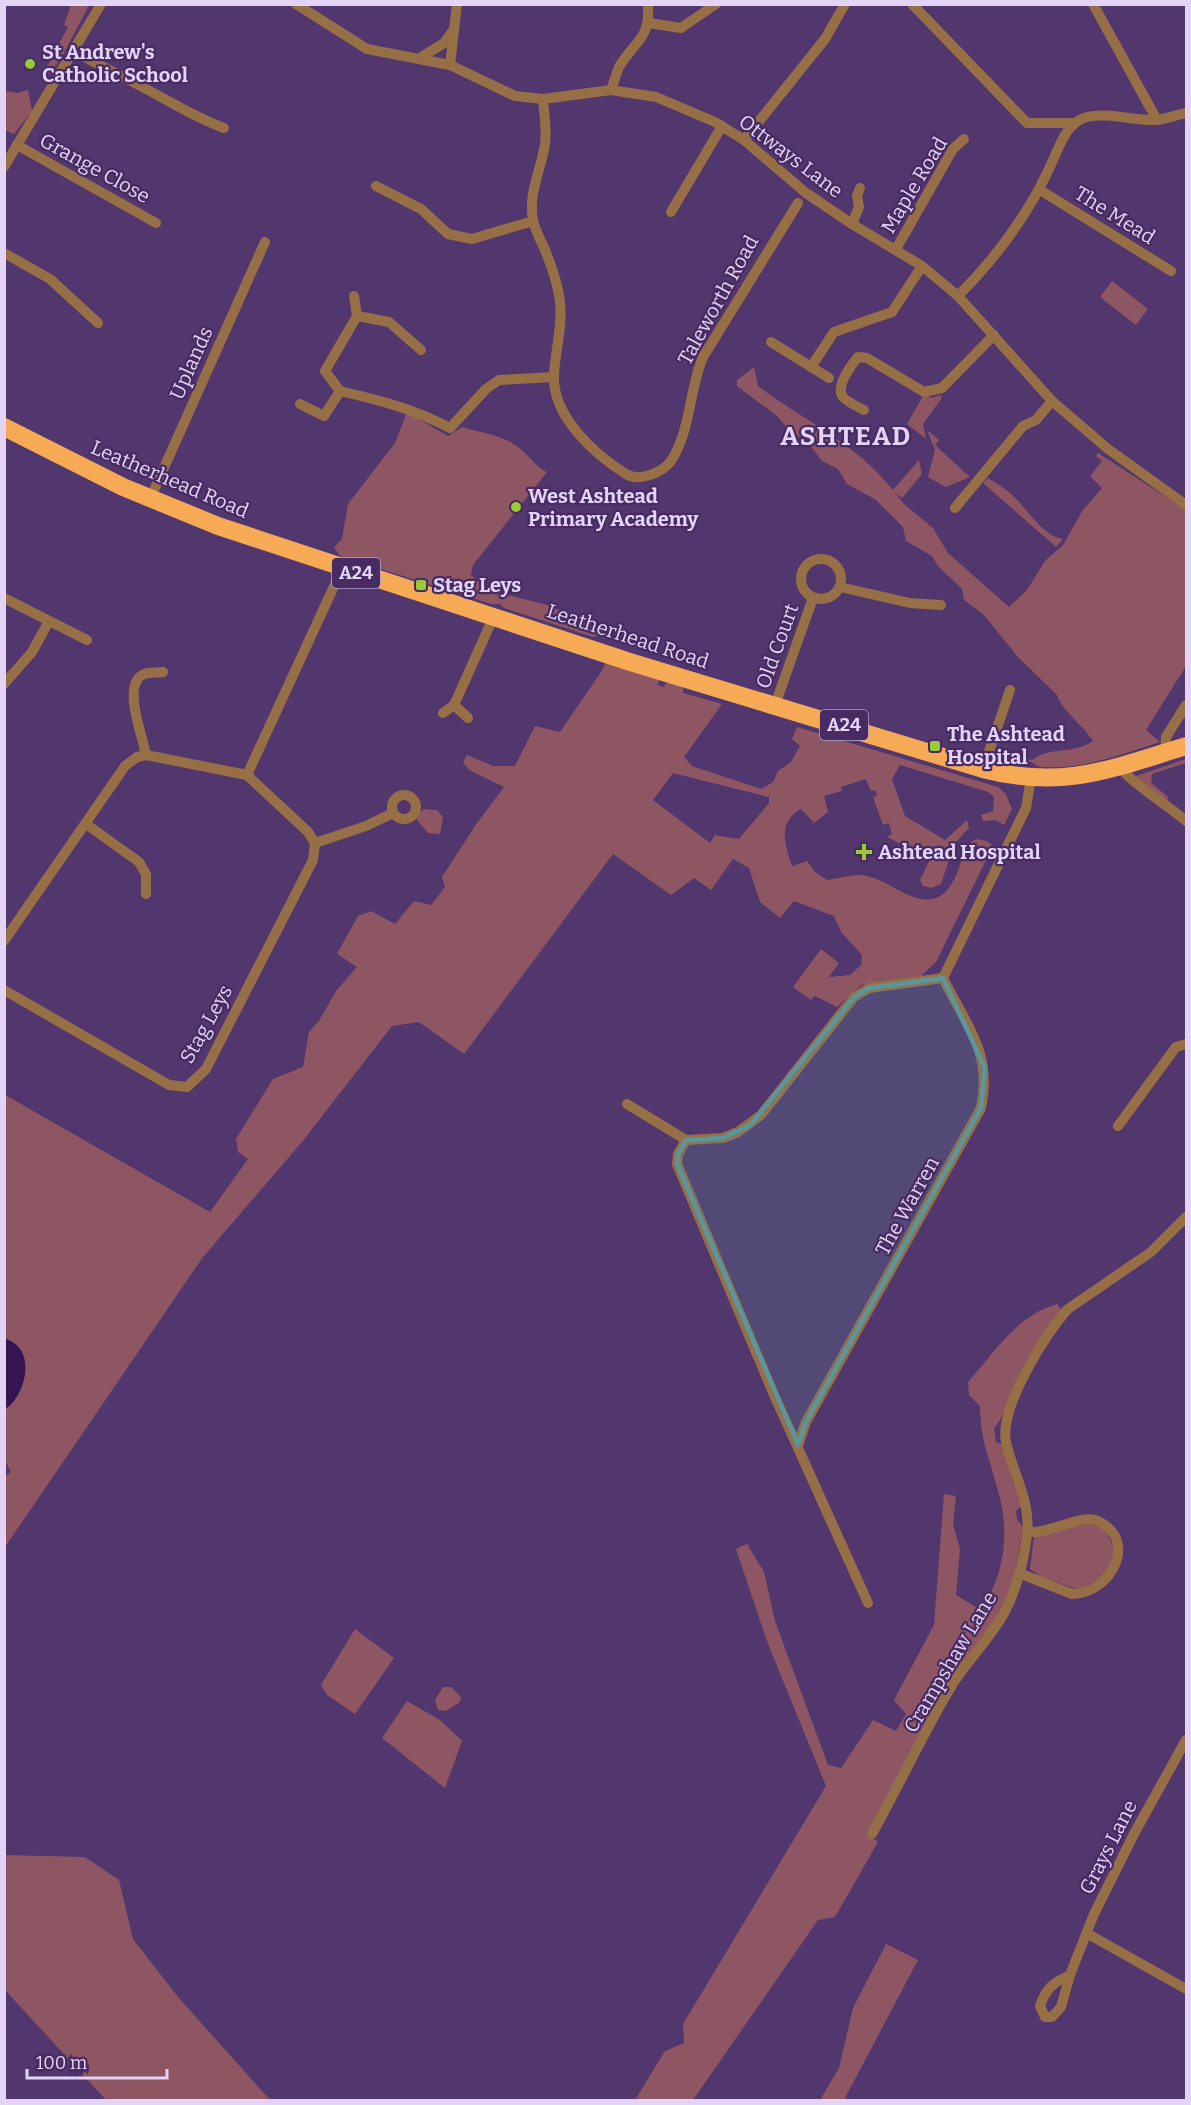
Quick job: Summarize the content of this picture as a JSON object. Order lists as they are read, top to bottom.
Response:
{
  "streets": {
    "highway": ["Leatherhead Road", "A24"],
    "street": [
      "Ottways Lane",
      "Grange Close",
      "Maple Road",
      "The Mead",
      "Taleworth Road",
      "Uplands",
      "Old Court",
      "Stag Leys",
      "The Warren",
      "Crampshaw Lane",
      "Grays Lane"
    ]
  },
  "crossings": [
    ["Ottways Lane", "Maple Road"],
    ["Ottways Lane", "Taleworth Road"],
    ["Uplands", "Leatherhead Road"],
    ["Leatherhead Road", "Old Court"]
  ],
  "districts": ["ASHTEAD"],
  "places": {
    "other": ["St Andrew's Catholic School", "West Ashtead Primary Academy"],
    "transit": ["Stag Leys", "The Ashtead Hospital"],
    "health": ["Ashtead Hospital"]
  },
  "scale_bar": "100 m"
}
